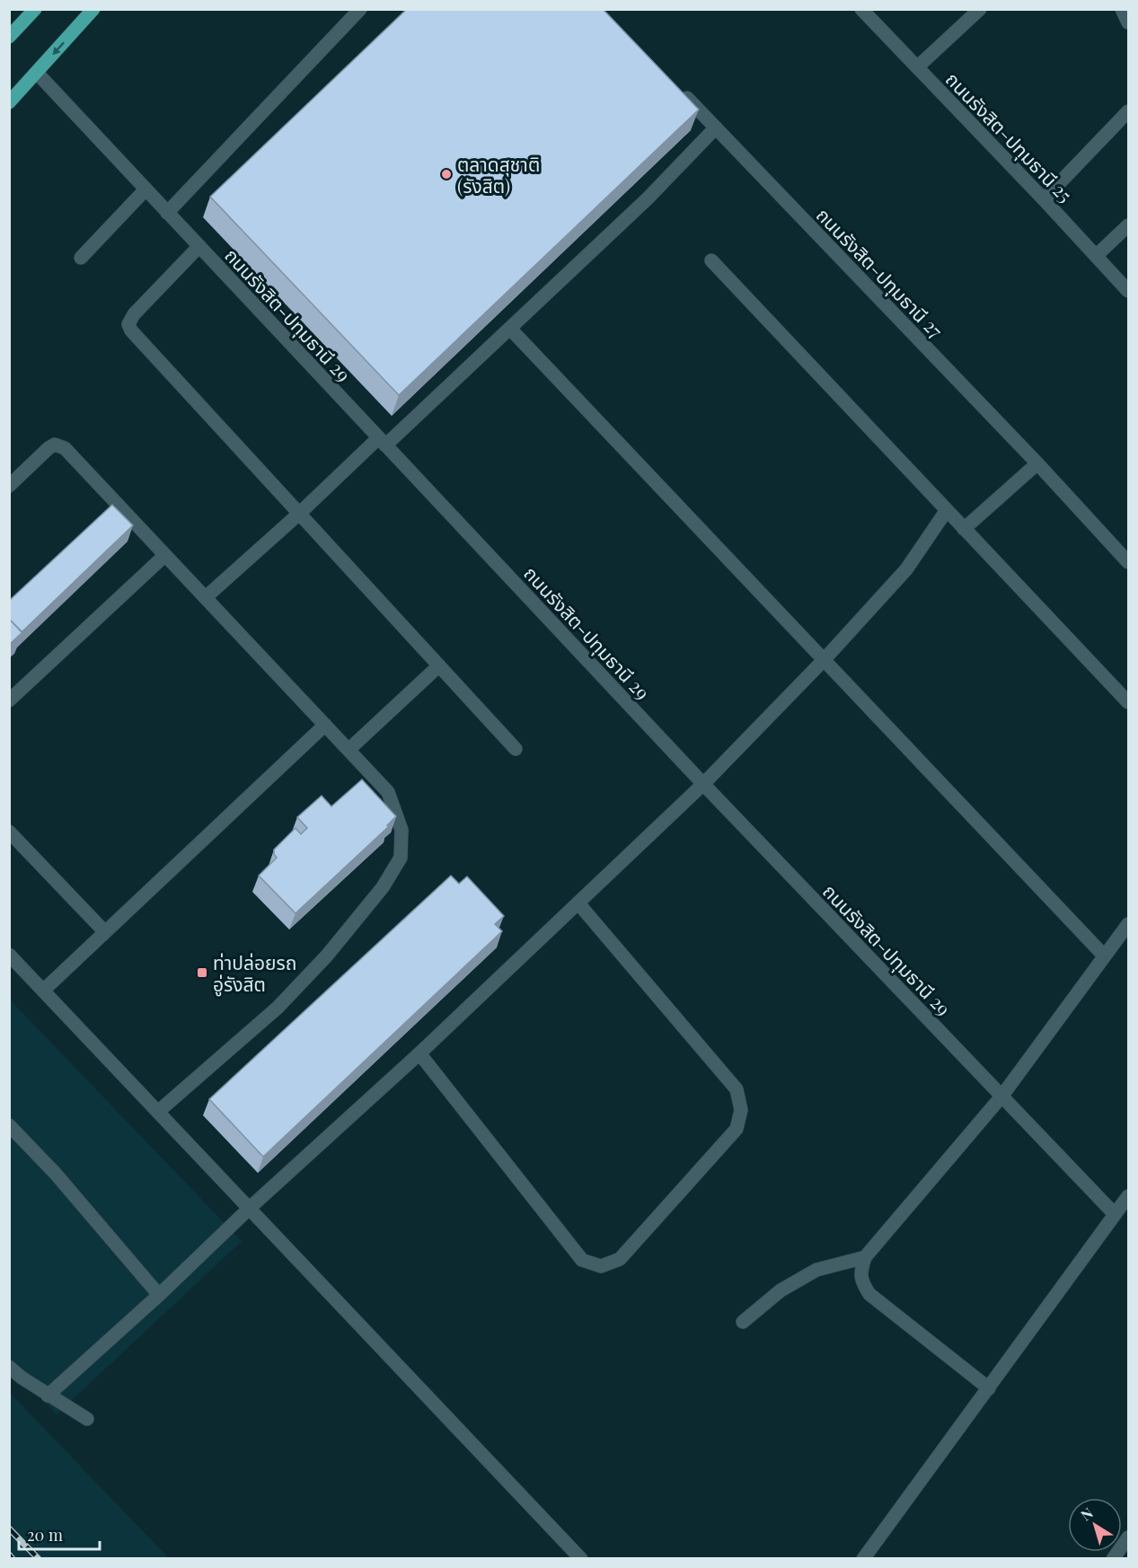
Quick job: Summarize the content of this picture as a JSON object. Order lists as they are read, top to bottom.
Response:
{
  "streets": {
    "street": ["ถนนรังสิต-ปทุมธานี 25", "ถนนรังสิต-ปทุมธานี 27", "ถนนรังสิต-ปทุมธานี 29"]
  },
  "places": {
    "other": ["ตลาดสุชาติ (รังสิต)"],
    "transit": ["ท่าปล่อยรถ อู่รังสิต"]
  },
  "scale_bar": "20 m",
  "north": "top left"
}
